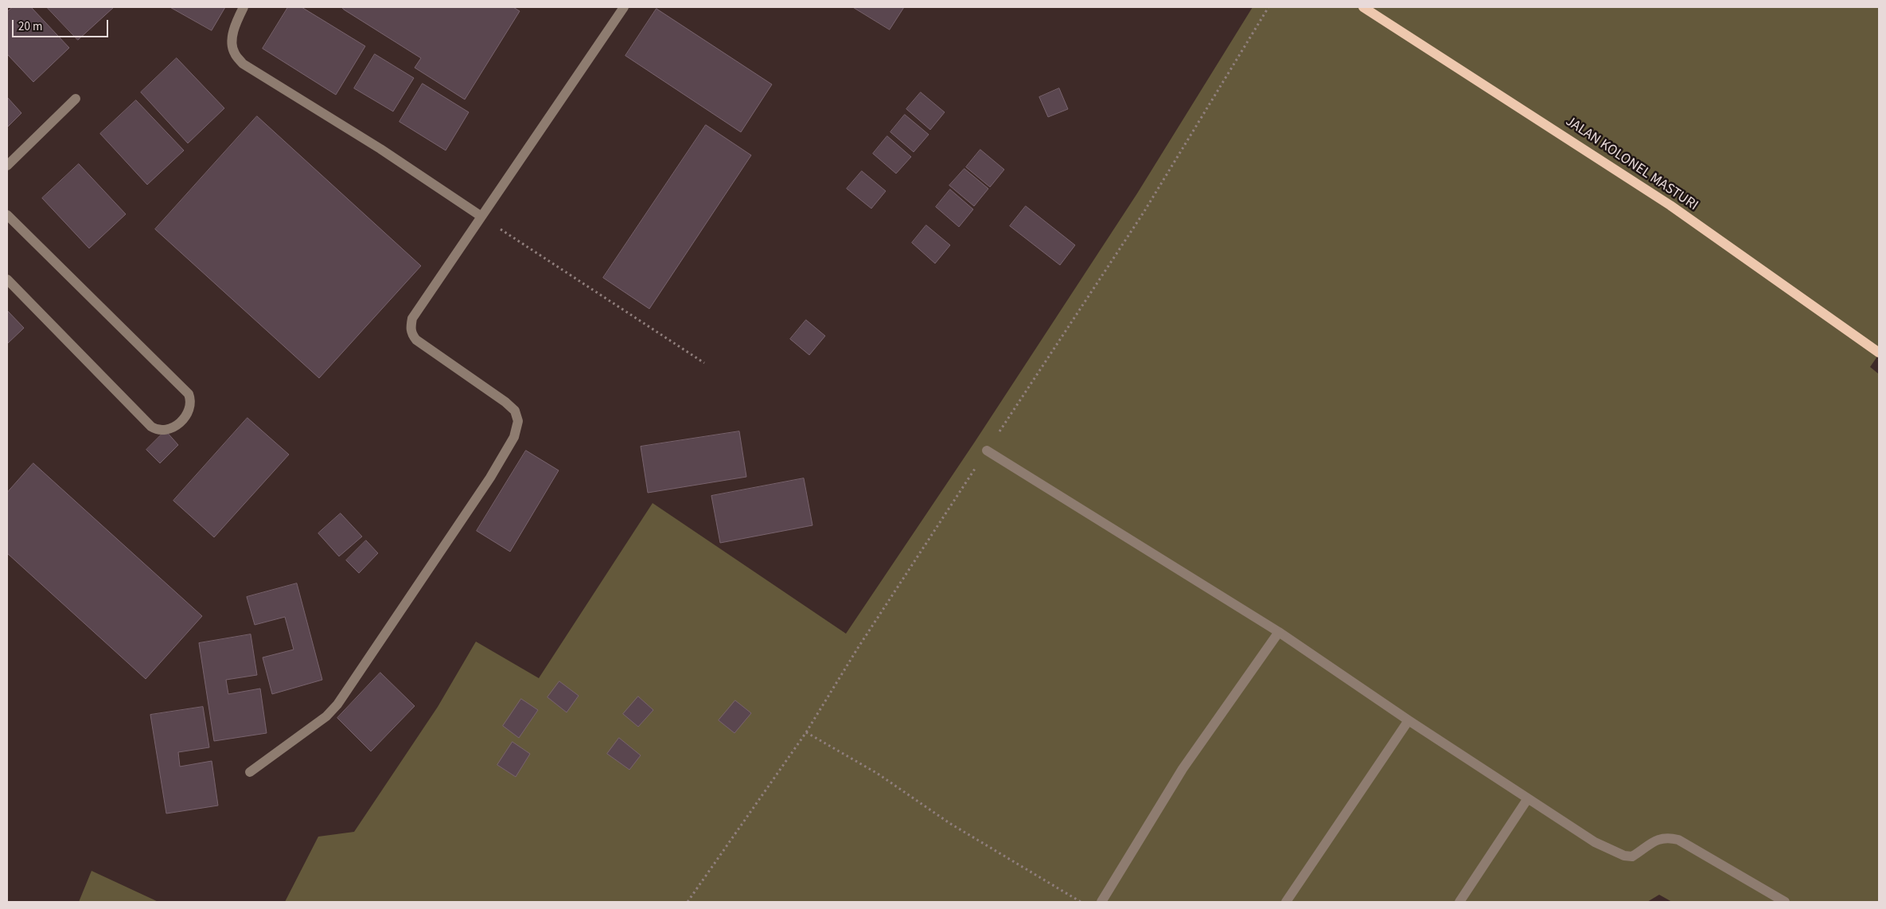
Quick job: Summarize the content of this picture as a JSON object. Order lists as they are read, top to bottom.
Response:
{
  "streets": {
    "main road": ["JALAN KOLONEL MASTURI"]
  },
  "scale_bar": "20 m"
}
